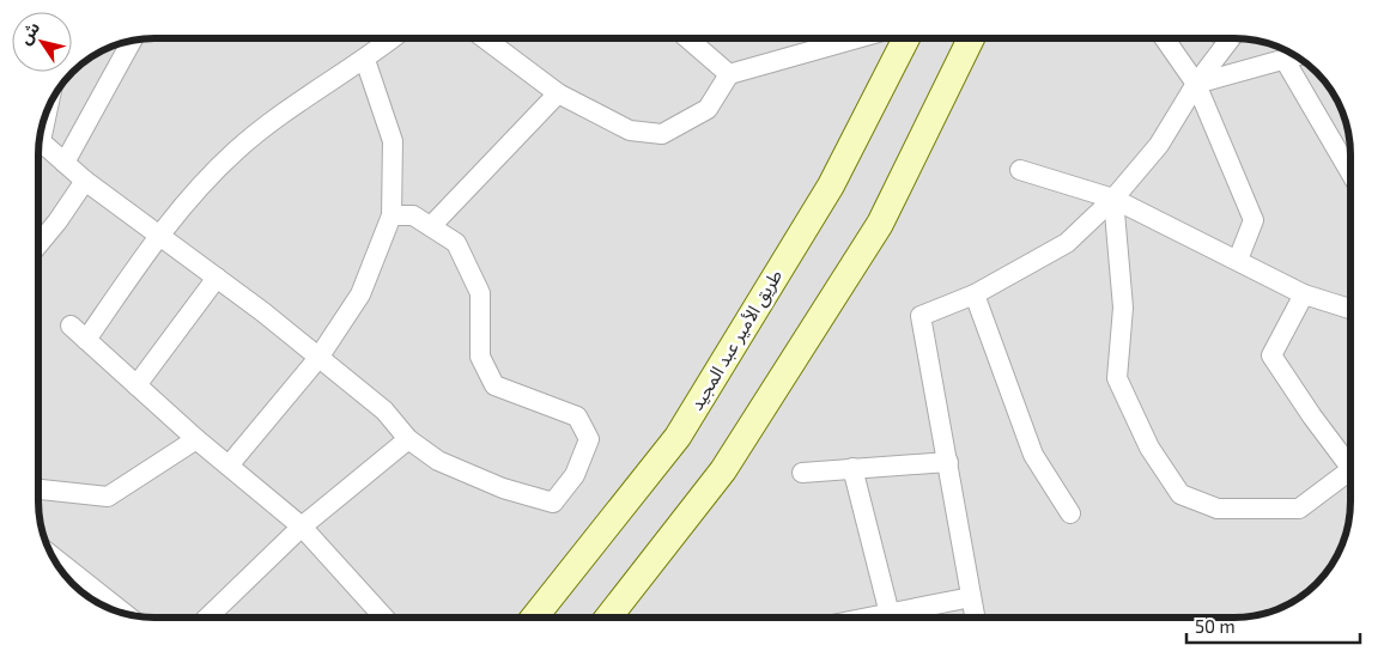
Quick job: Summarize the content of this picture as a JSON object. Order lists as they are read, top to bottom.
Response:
{
  "streets": {
    "main road": ["طريق الأمير عبد المجيد"]
  },
  "scale_bar": "50 m",
  "north": "top left"
}
